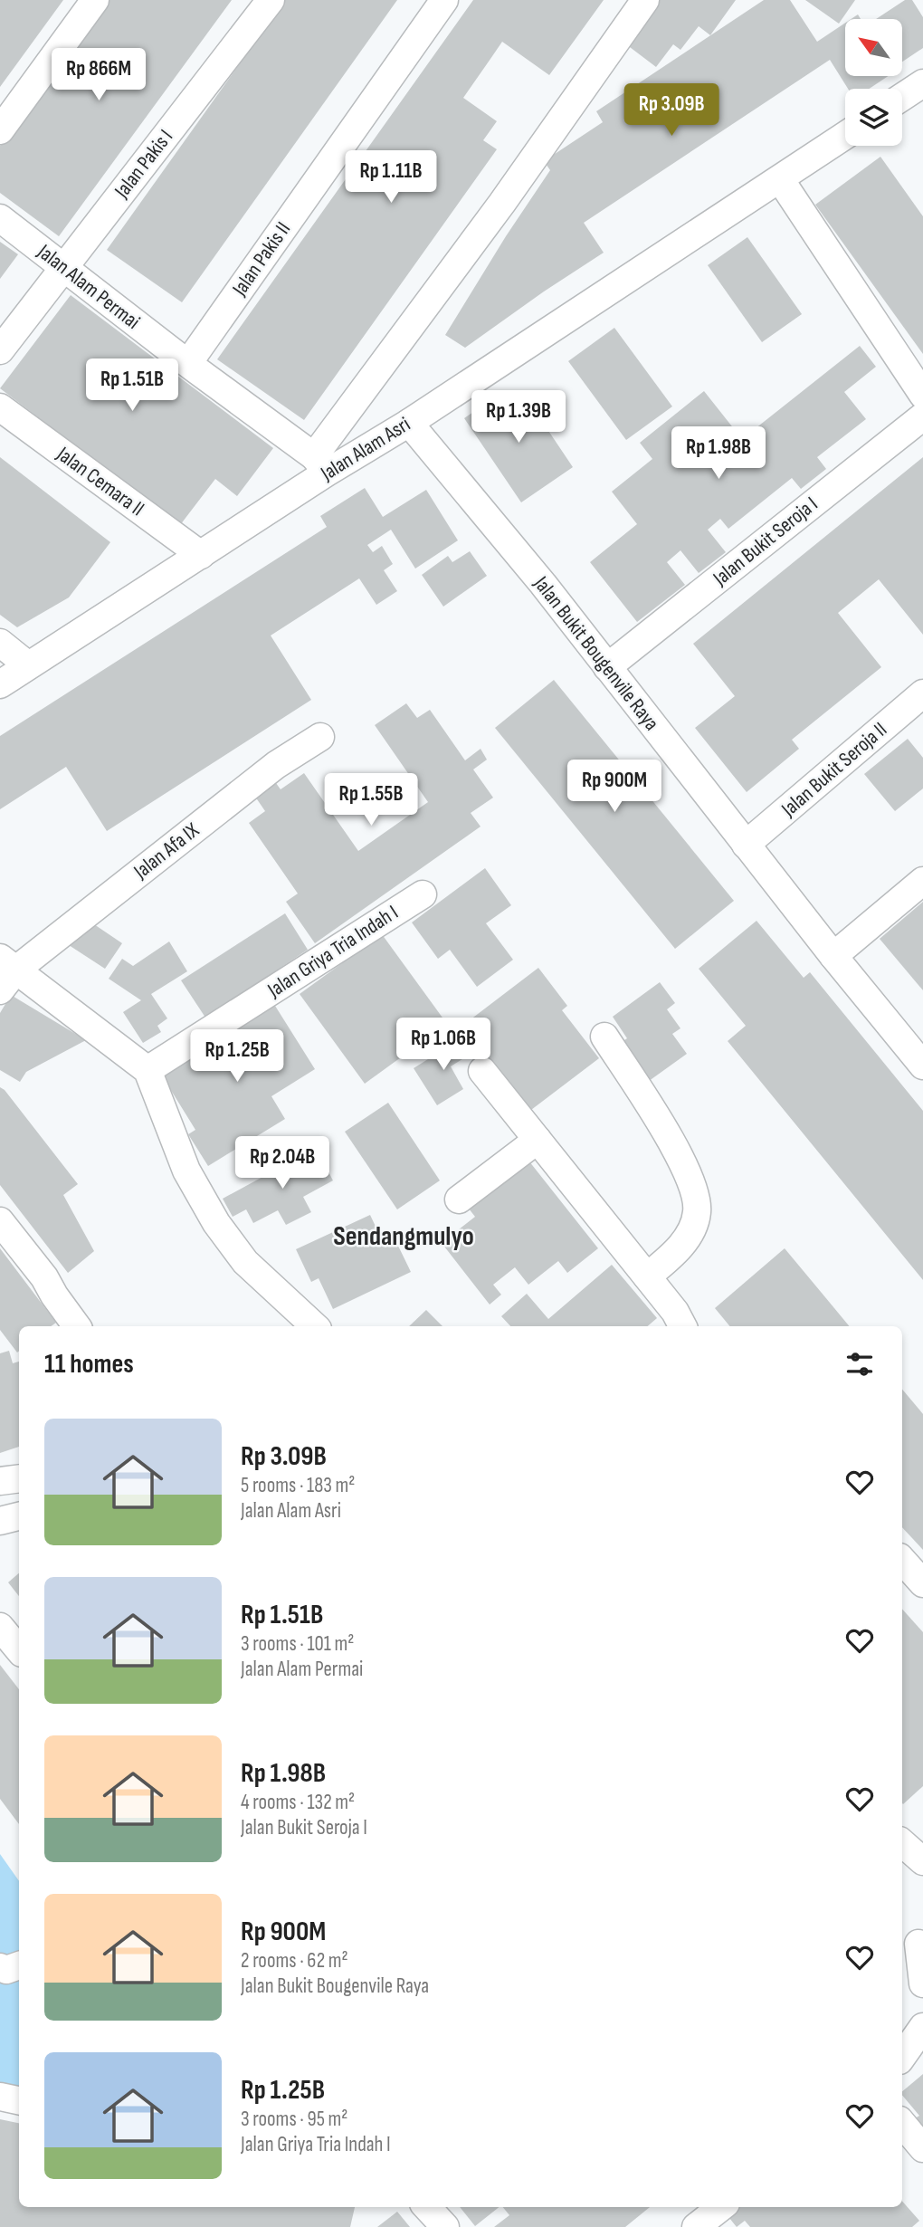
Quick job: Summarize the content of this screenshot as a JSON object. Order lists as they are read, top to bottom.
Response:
{
  "streets": {
    "street": [
      "Jalan Pakis I",
      "Jalan Pakis II",
      "Jalan Alam Permai",
      "Jalan Alam Asri",
      "Jalan Cemara II",
      "Jalan Bukit Seroja I",
      "Jalan Bukit Bougenvile Raya",
      "Jalan Bukit Seroja II",
      "Jalan Afa IX",
      "Jalan Griya Tria Indah I"
    ]
  },
  "crossings": [
    ["Jalan Pakis I", "Jalan Alam Permai"],
    ["Jalan Pakis II", "Jalan Alam Permai"],
    ["Jalan Alam Permai", "Jalan Alam Asri"],
    ["Jalan Alam Asri", "Jalan Cemara II"],
    ["Jalan Alam Asri", "Jalan Bukit Bougenvile Raya"],
    ["Jalan Bukit Seroja I", "Jalan Bukit Bougenvile Raya"],
    ["Jalan Bukit Bougenvile Raya", "Jalan Bukit Seroja II"]
  ],
  "districts": ["Sendangmulyo"],
  "north": "top left",
  "page": {
    "price": [
      "Rp 866M",
      "Rp 3.09B",
      "Rp 1.11B",
      "Rp 1.51B",
      "Rp 1.39B",
      "Rp 1.98B",
      "Rp 900M",
      "Rp 1.55B",
      "Rp 1.06B",
      "Rp 1.25B",
      "Rp 2.04B"
    ],
    "heading": "11 homes",
    "list": [
      {
        "name": "Rp 3.09B",
        "note": "5 rooms · 183 m² · Jalan Alam Asri"
      },
      {
        "name": "Rp 1.51B",
        "note": "3 rooms · 101 m² · Jalan Alam Permai"
      },
      {
        "name": "Rp 1.98B",
        "note": "4 rooms · 132 m² · Jalan Bukit Seroja I"
      },
      {
        "name": "Rp 900M",
        "note": "2 rooms · 62 m² · Jalan Bukit Bougenvile Raya"
      },
      {
        "name": "Rp 1.25B",
        "note": "3 rooms · 95 m² · Jalan Griya Tria Indah I"
      }
    ]
  }
}
